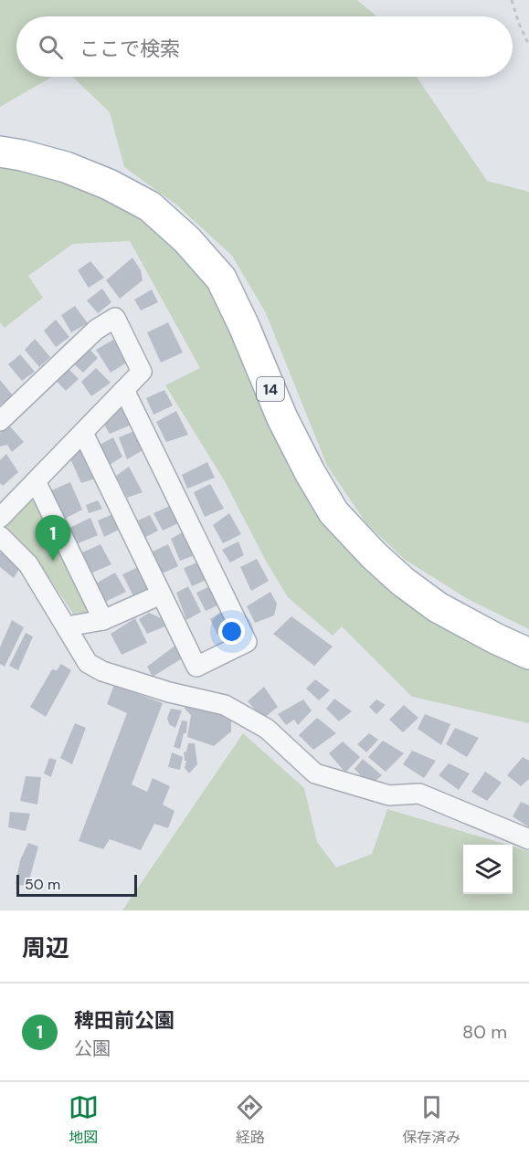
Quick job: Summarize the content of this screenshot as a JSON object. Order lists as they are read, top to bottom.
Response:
{
  "streets": {
    "main road": ["14"]
  },
  "scale_bar": "50 m",
  "page": {
    "search": "ここで検索",
    "pins": "1",
    "scale": "50 m",
    "heading": "周辺",
    "list": [
      {
        "mark": "1",
        "name": "稗田前公園",
        "note": "公園",
        "value": "80 m"
      }
    ],
    "nav": ["地図", "経路", "保存済み"]
  }
}
